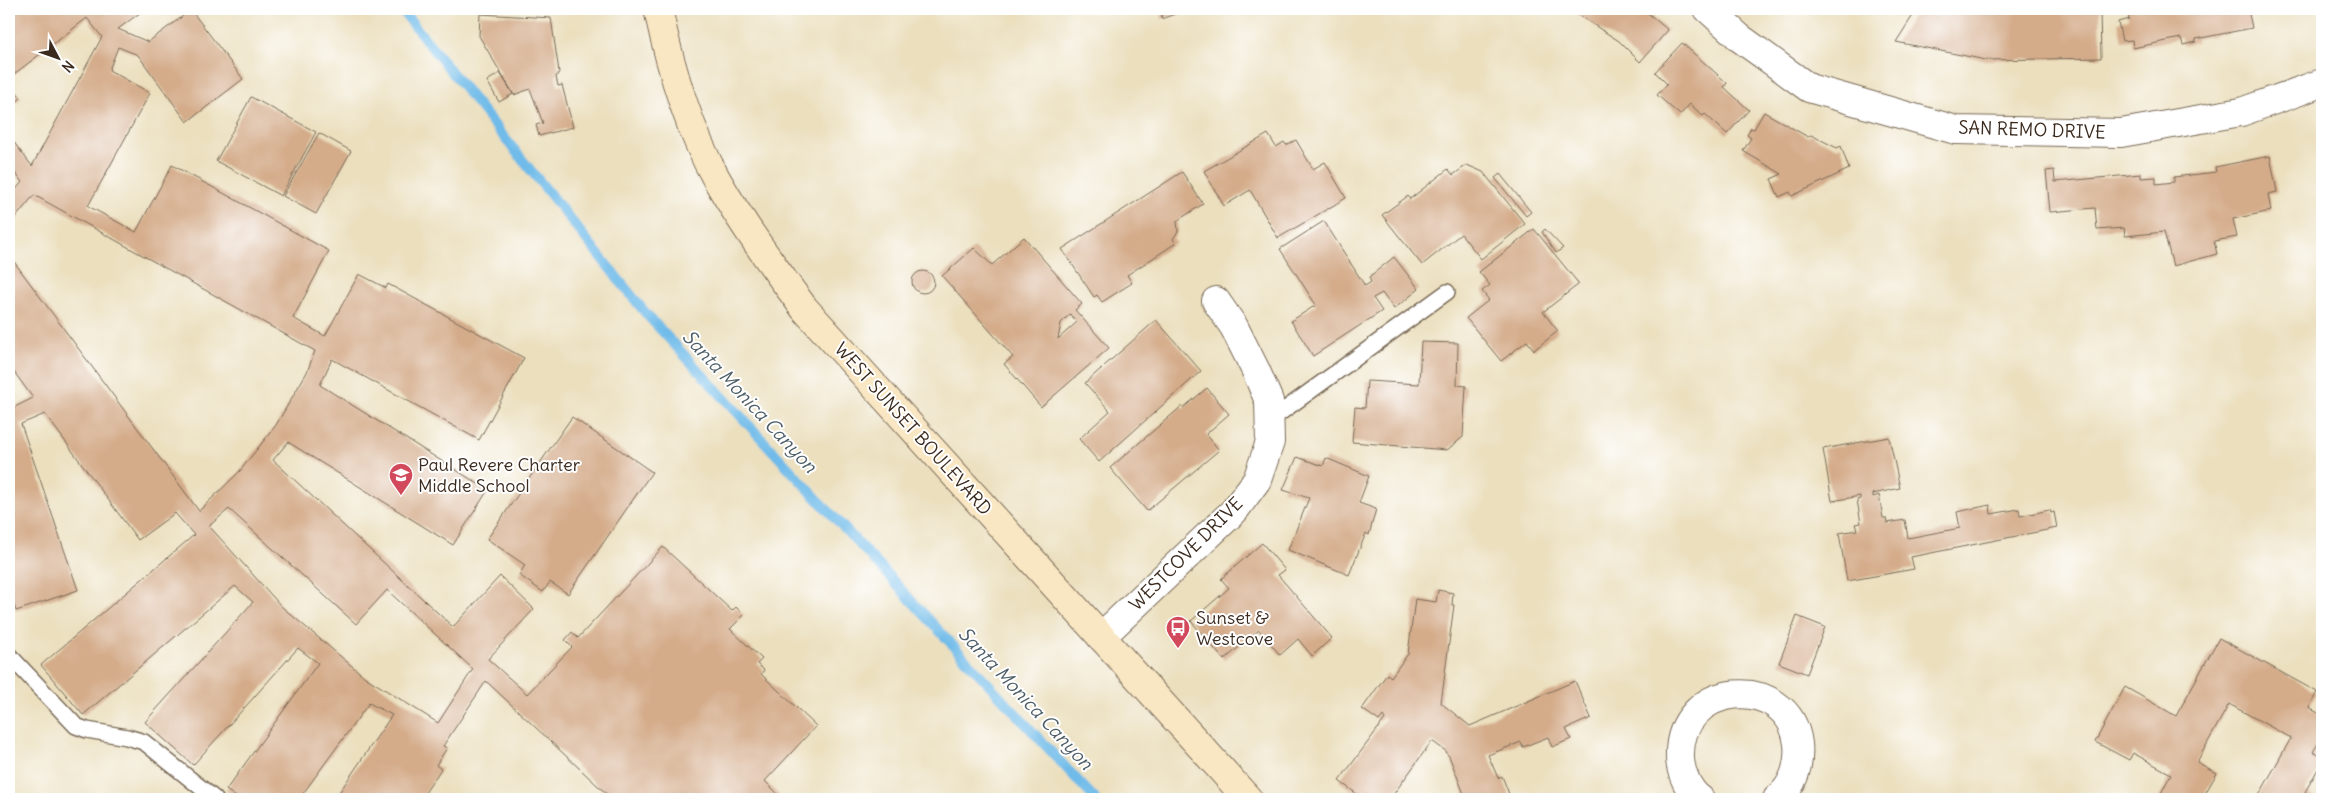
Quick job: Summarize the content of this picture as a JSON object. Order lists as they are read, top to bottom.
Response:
{
  "streets": {
    "main road": ["WEST SUNSET BOULEVARD"],
    "street": ["SAN REMO DRIVE", "WESTCOVE DRIVE"]
  },
  "crossings": [
    ["WEST SUNSET BOULEVARD", "WESTCOVE DRIVE"]
  ],
  "water": ["Santa Monica Canyon"],
  "places": {
    "school or university": ["Paul Revere Charter Middle School"],
    "bus stop": ["Sunset & Westcove"]
  },
  "north": "bottom right"
}
